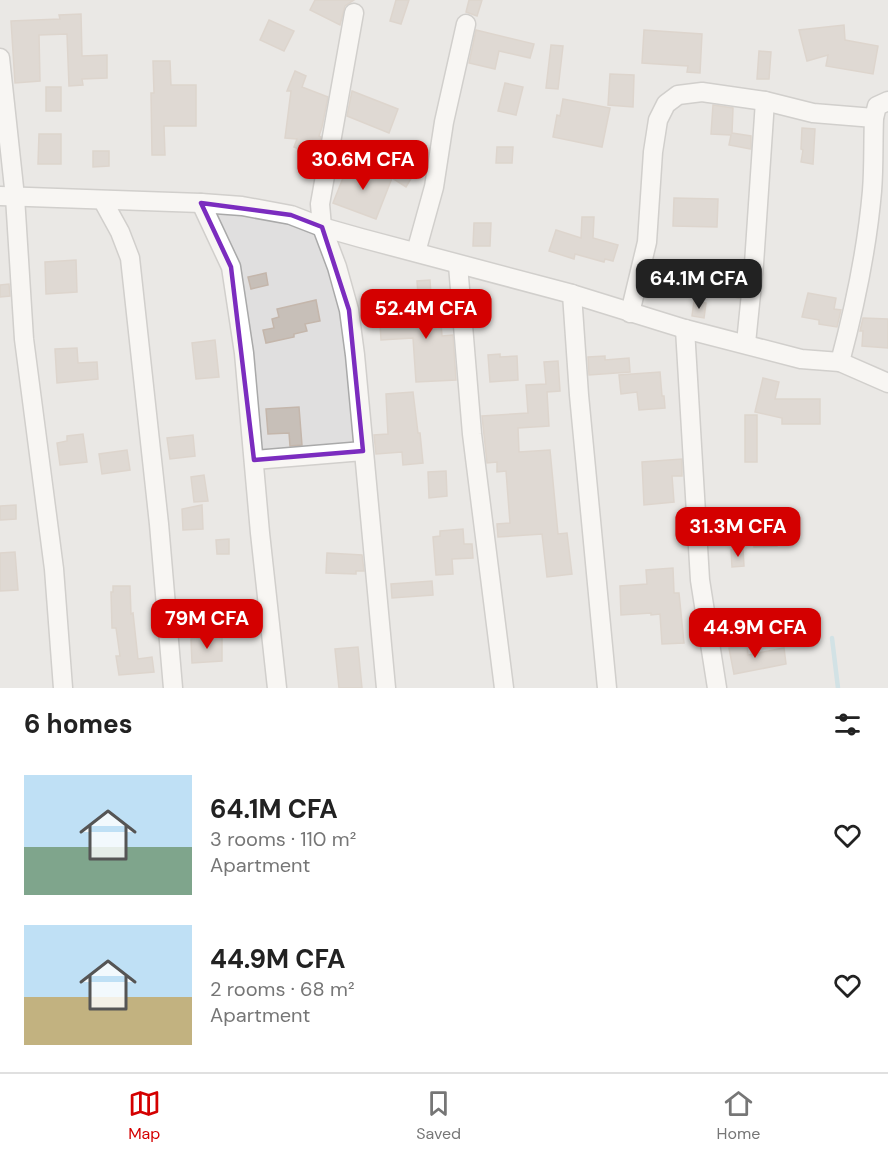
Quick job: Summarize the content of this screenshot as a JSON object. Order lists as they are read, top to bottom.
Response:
{
  "page": {
    "price": [
      "30.6M CFA",
      "64.1M CFA",
      "52.4M CFA",
      "31.3M CFA",
      "79M CFA",
      "44.9M CFA"
    ],
    "heading": "6 homes",
    "list": [
      {
        "name": "64.1M CFA",
        "note": "3 rooms · 110 m² · Apartment"
      },
      {
        "name": "44.9M CFA",
        "note": "2 rooms · 68 m² · Apartment"
      }
    ],
    "tabs": ["Map", "Saved", "Home"]
  }
}
